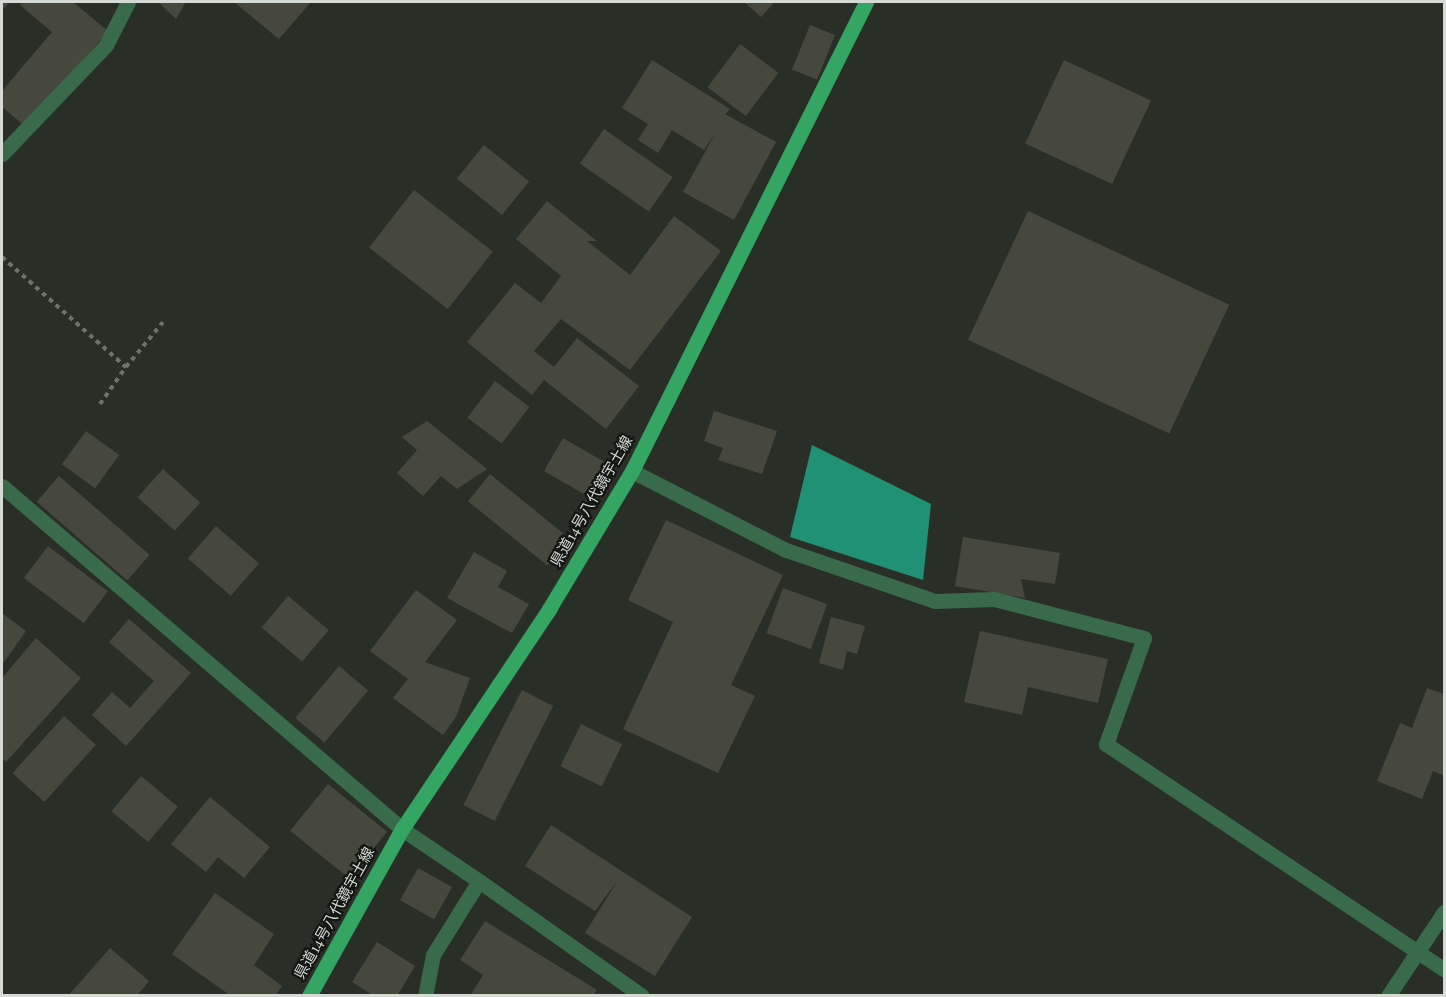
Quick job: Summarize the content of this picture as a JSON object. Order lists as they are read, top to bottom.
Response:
{
  "streets": {
    "main road": ["県道14号八代鏡宇土線"]
  }
}
